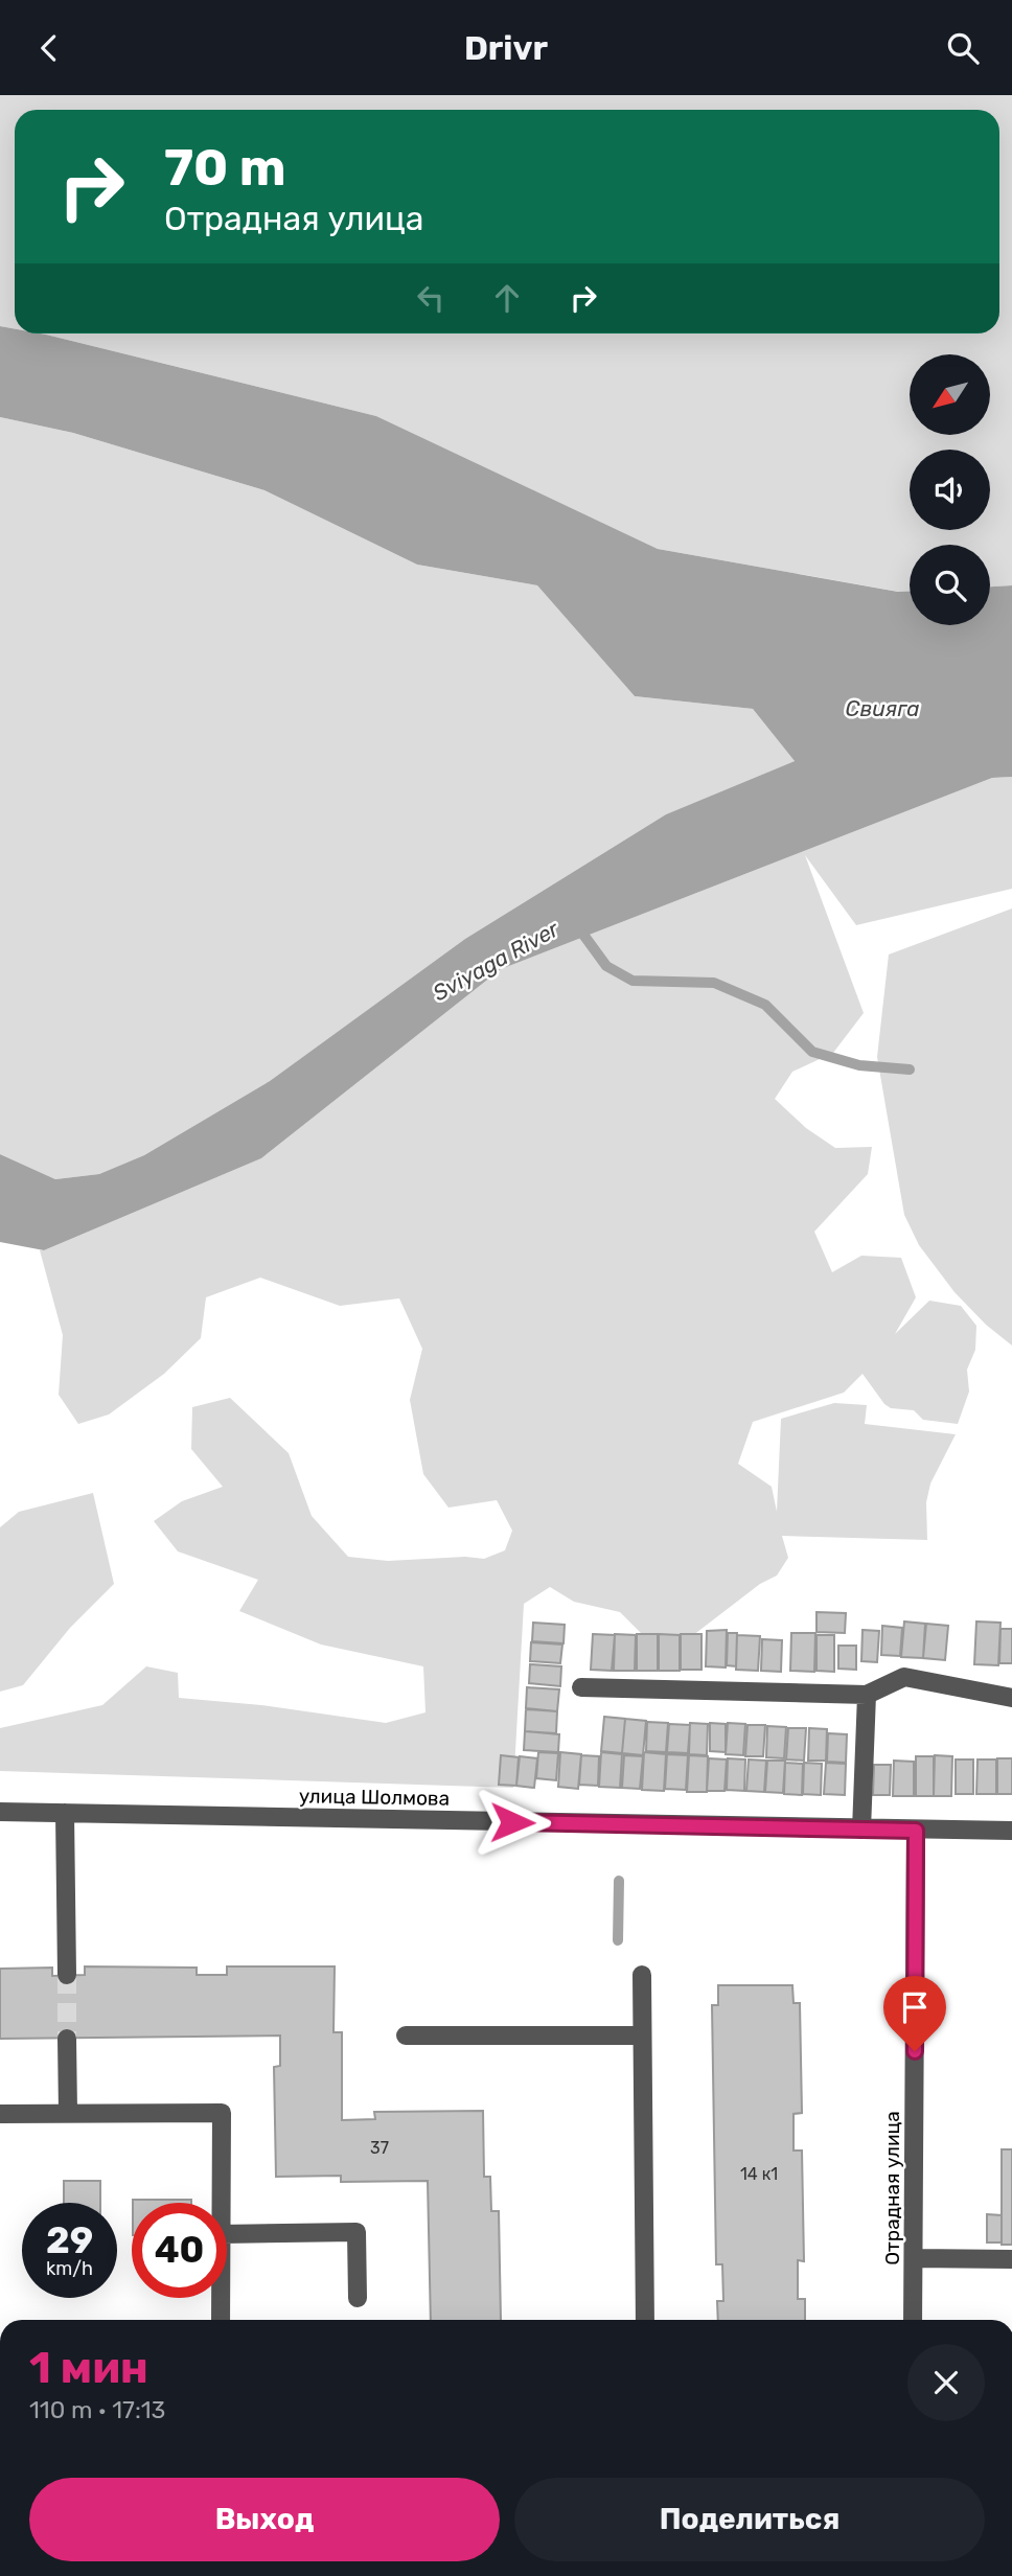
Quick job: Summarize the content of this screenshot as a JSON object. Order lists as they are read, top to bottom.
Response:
{
  "streets": {
    "street": ["улица Шолмова", "Отрадная улица"]
  },
  "crossings": [
    ["улица Шолмова", "Отрадная улица"]
  ],
  "water": ["Свияга", "Sviyaga River"],
  "house_numbers": ["37", "14 к1"],
  "north": "bottom left",
  "page": {
    "header": "Drivr",
    "turn": ["70 m", "Отрадная улица"],
    "speed": "29 km/h",
    "limit": "40",
    "heading": ["1 мин", "110 m · 17:13"],
    "buttons": ["Выход", "Поделиться"]
  }
}
